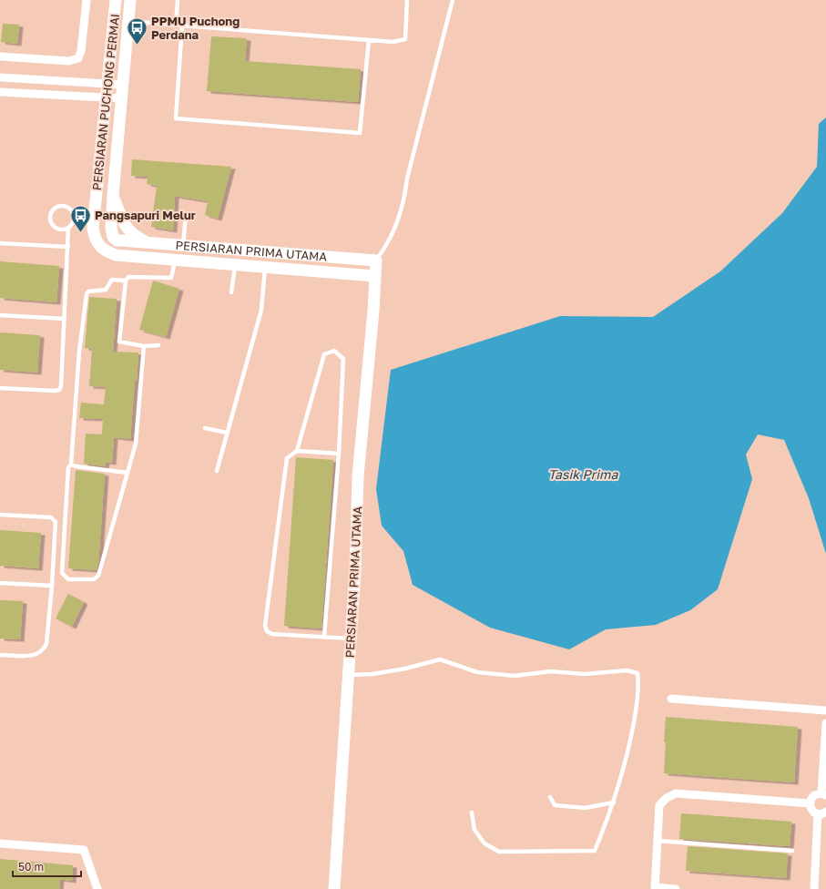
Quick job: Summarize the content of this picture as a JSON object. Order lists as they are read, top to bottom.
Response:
{
  "streets": {
    "main road": ["PERSIARAN PUCHONG PERMAI", "PERSIARAN PRIMA UTAMA"]
  },
  "crossings": [
    ["PERSIARAN PUCHONG PERMAI", "PERSIARAN PRIMA UTAMA"]
  ],
  "water": ["Tasik Prima"],
  "places": {
    "bus stop": ["PPMU Puchong Perdana", "Pangsapuri Melur"]
  },
  "scale_bar": "50 m"
}
